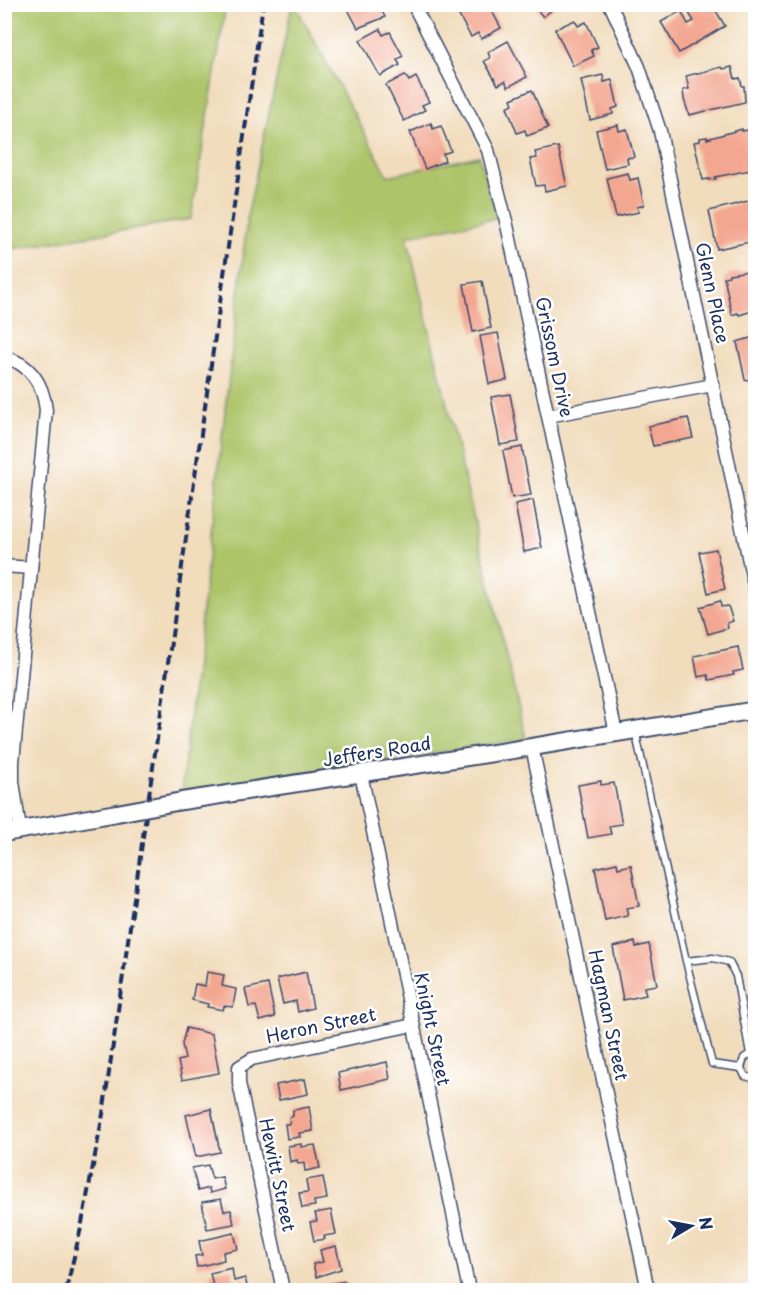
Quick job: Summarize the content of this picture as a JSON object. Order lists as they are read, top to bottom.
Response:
{
  "streets": {
    "main road": ["Jeffers Road"],
    "street": [
      "Glenn Place",
      "Grissom Drive",
      "Hagman Street",
      "Heron Street",
      "Knight Street",
      "Hewitt Street"
    ]
  },
  "crossings": [
    ["Grissom Drive", "Jeffers Road"],
    ["Jeffers Road", "Hagman Street"],
    ["Jeffers Road", "Knight Street"],
    ["Heron Street", "Knight Street"],
    ["Heron Street", "Hewitt Street"]
  ],
  "north": "right"
}
